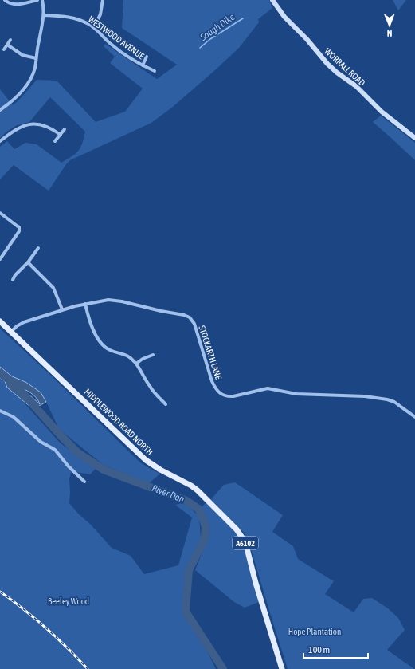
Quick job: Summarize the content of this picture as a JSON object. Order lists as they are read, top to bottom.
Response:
{
  "streets": {
    "main road": ["MIDDLEWOOD ROAD NORTH", "A6102"],
    "street": ["WESTWOOD AVENUE", "WORRALL ROAD", "STOCKARTH LANE"]
  },
  "crossings": [
    ["STOCKARTH LANE", "MIDDLEWOOD ROAD NORTH"]
  ],
  "water": ["Sough Dike", "River Don"],
  "parks": ["Beeley Wood", "Hope Plantation"],
  "scale_bar": "100 m",
  "north": "bottom"
}
